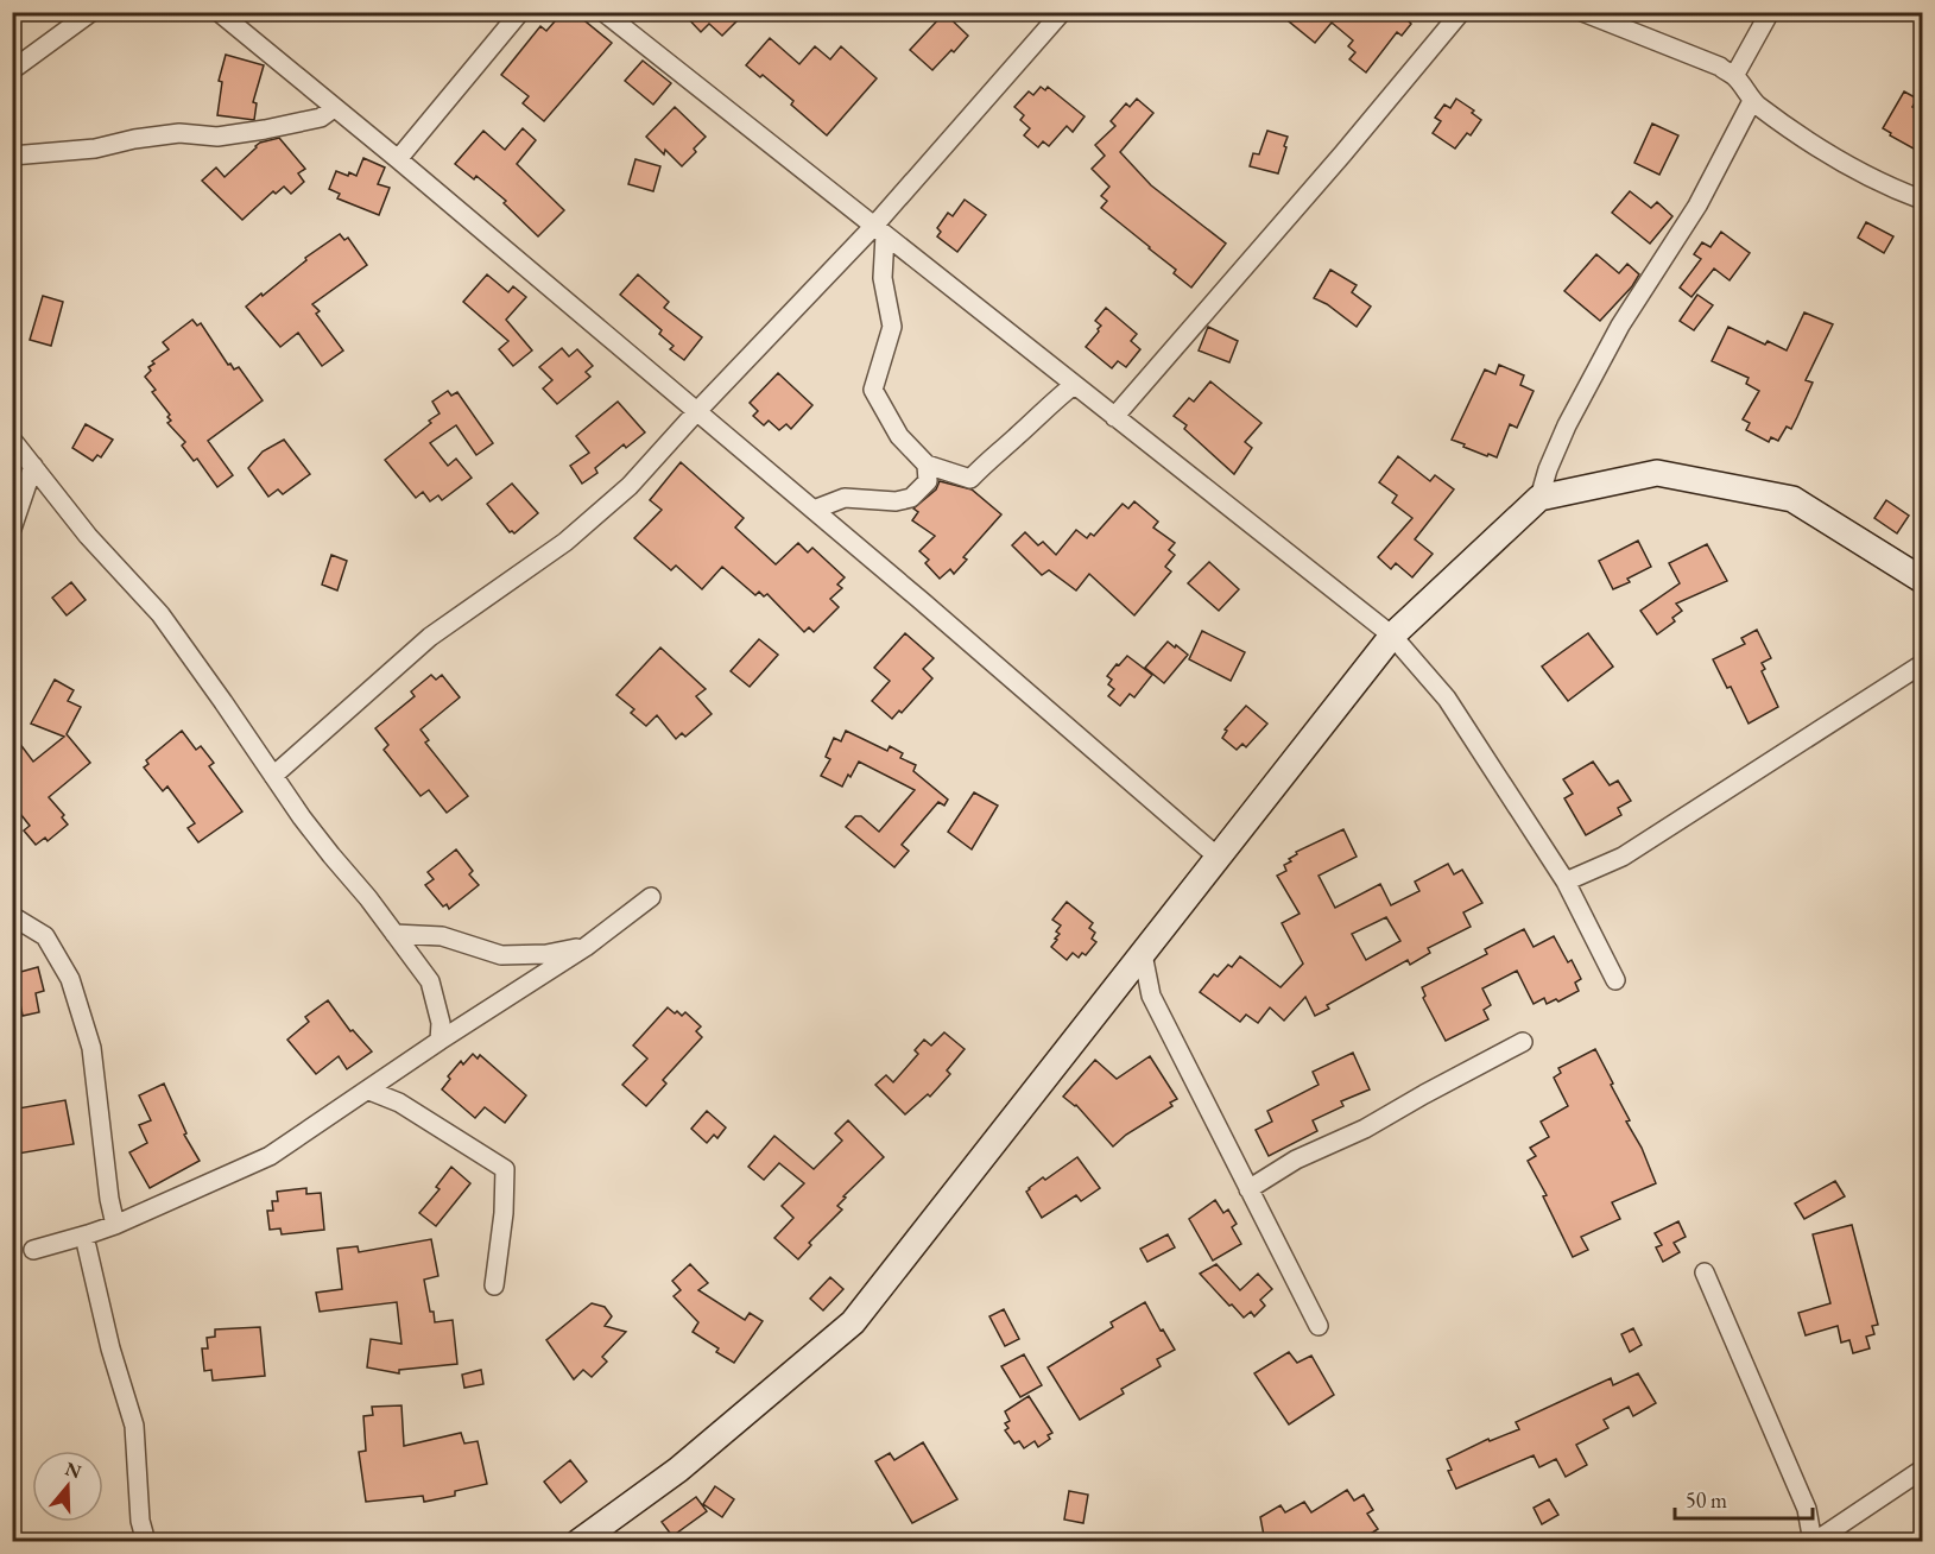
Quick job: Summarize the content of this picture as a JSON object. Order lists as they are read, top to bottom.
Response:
{
  "scale_bar": "50 m",
  "north": "top"
}
